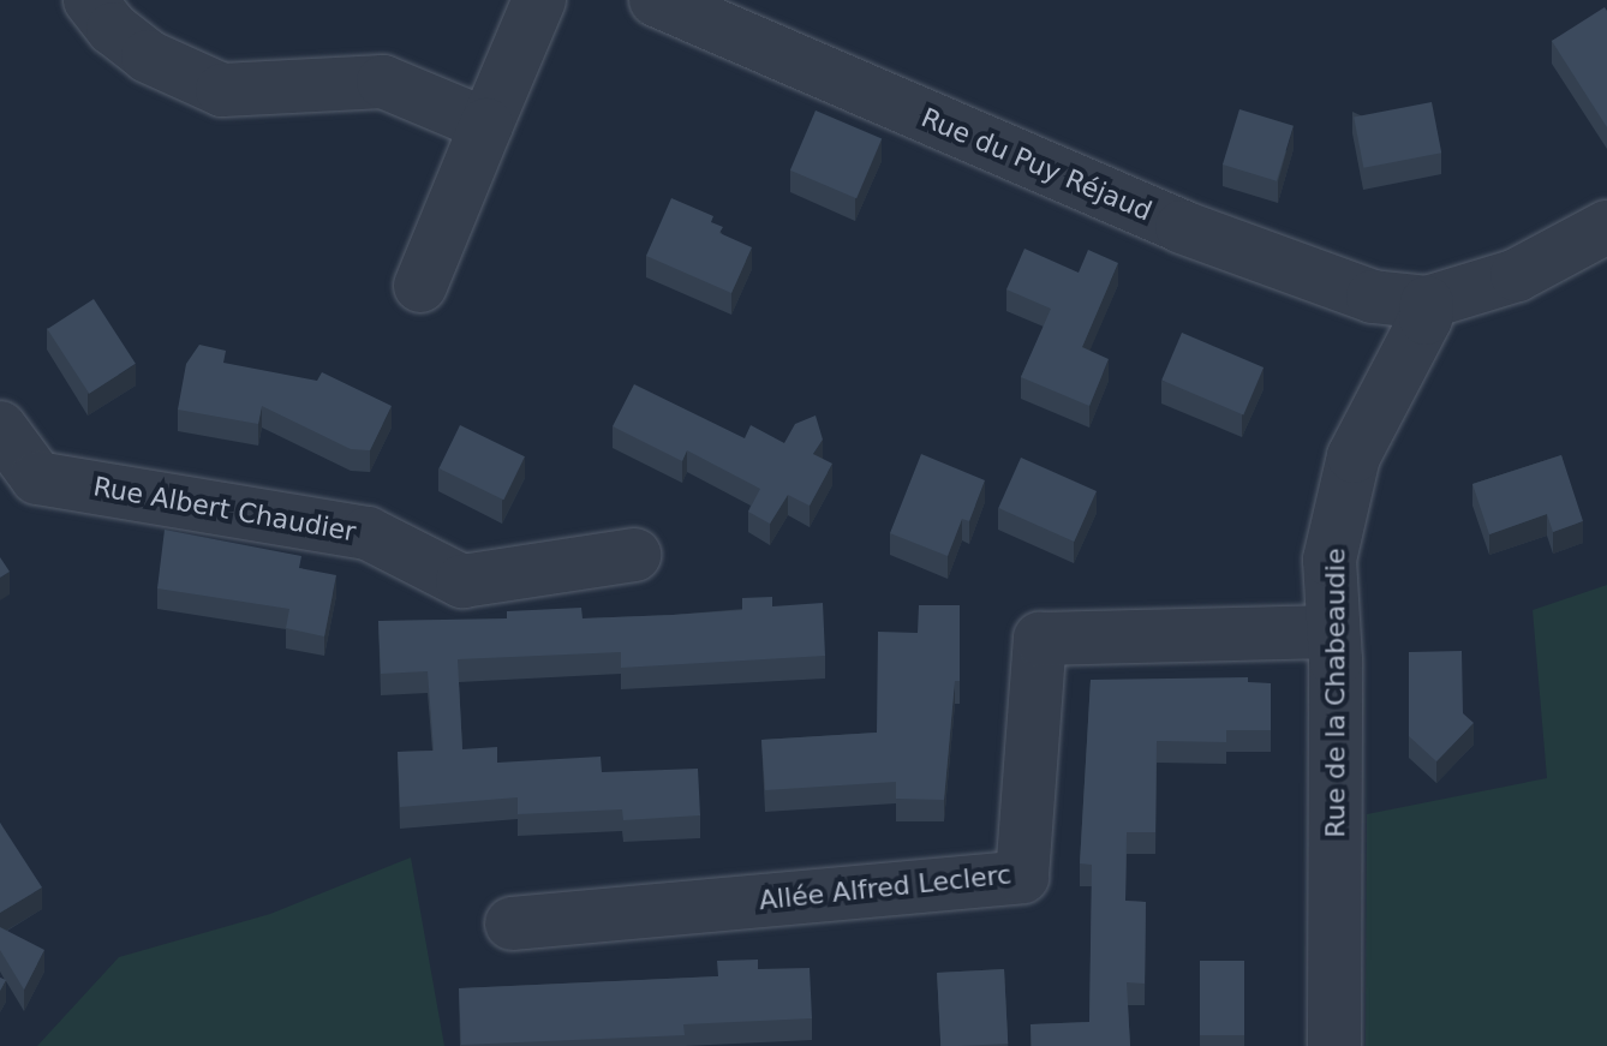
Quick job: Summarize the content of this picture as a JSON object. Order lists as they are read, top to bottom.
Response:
{
  "streets": {
    "street": [
      "Rue du Puy Réjaud",
      "Rue Albert Chaudier",
      "Rue de la Chabeaudie",
      "Allée Alfred Leclerc"
    ]
  },
  "crossings": [
    ["Rue du Puy Réjaud", "Rue de la Chabeaudie"],
    ["Rue de la Chabeaudie", "Allée Alfred Leclerc"]
  ]
}
